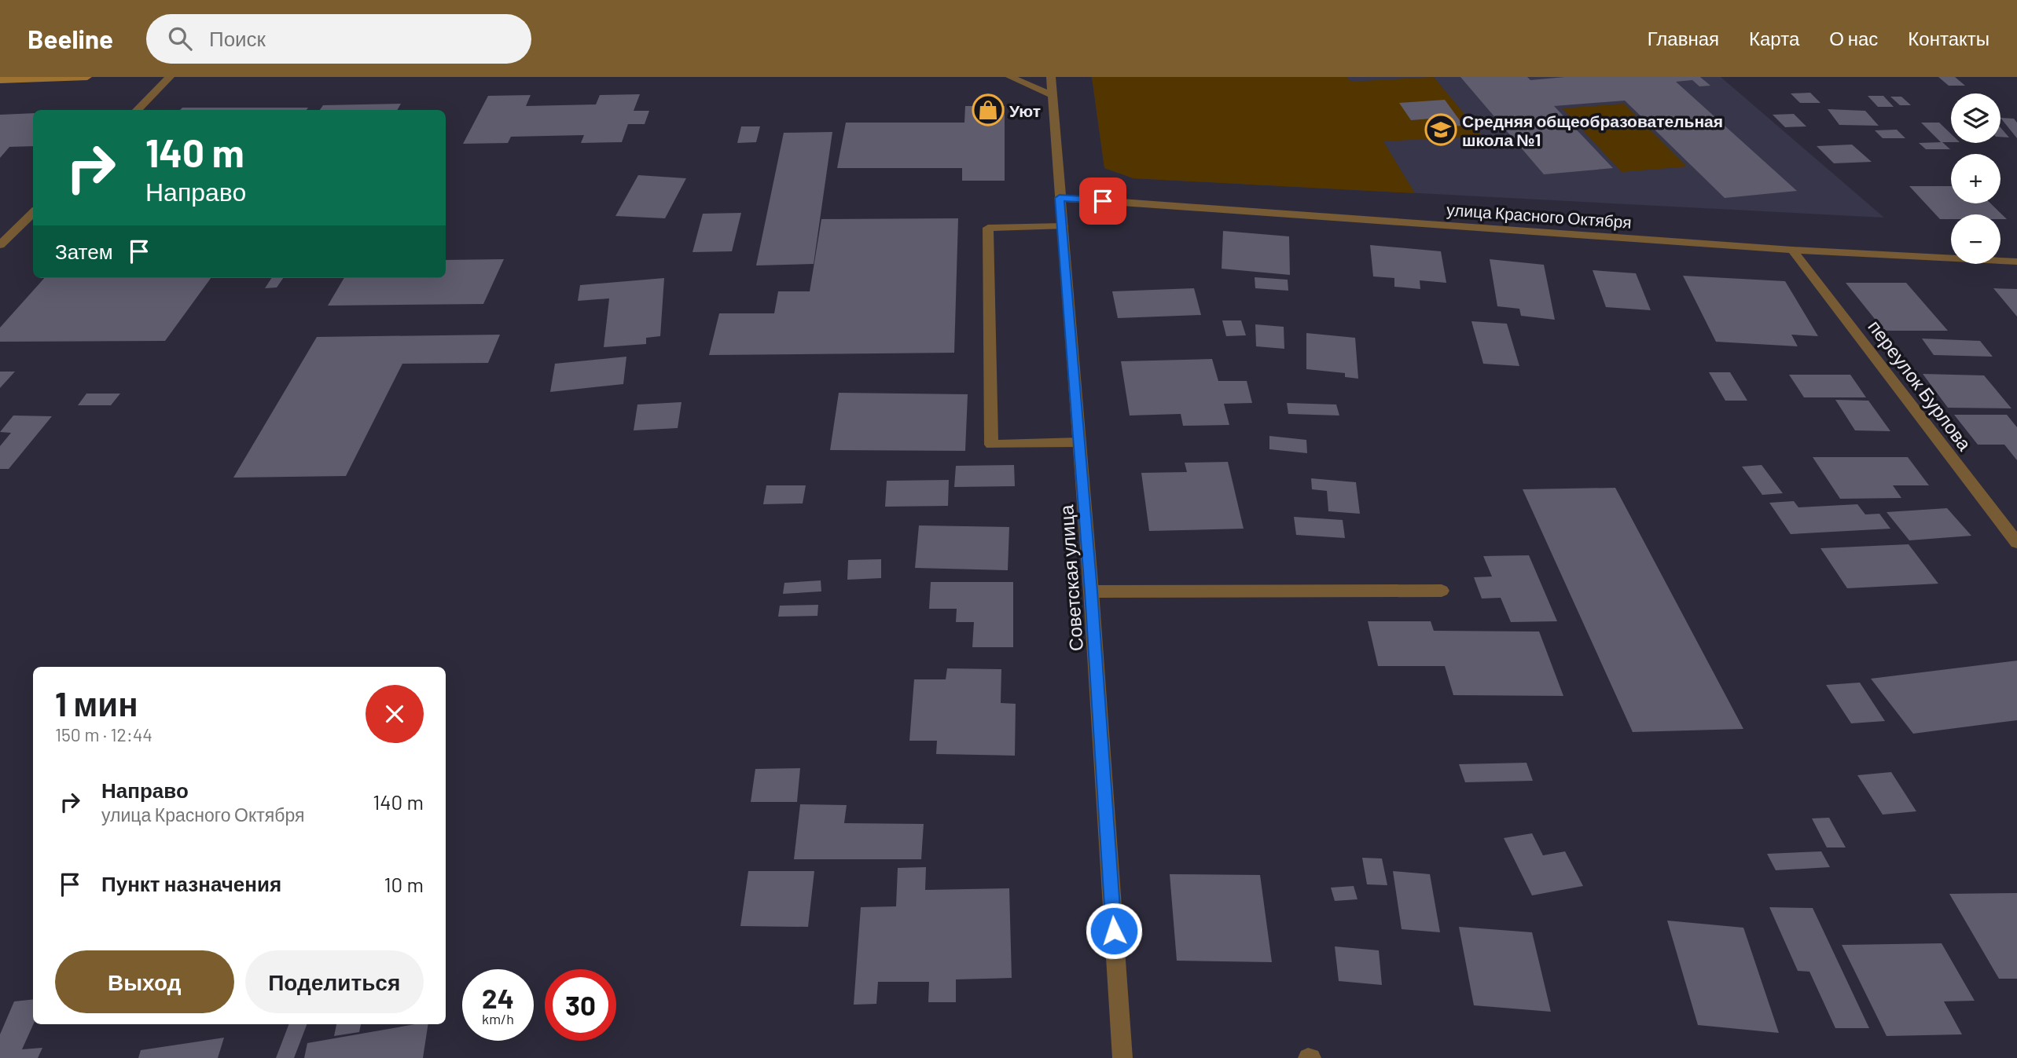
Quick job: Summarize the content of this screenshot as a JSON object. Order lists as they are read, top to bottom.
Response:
{
  "streets": {
    "street": ["улица Красного Октября", "переулок Бурлова", "Советская улица"]
  },
  "crossings": [
    ["улица Красного Октября", "переулок Бурлова"],
    ["улица Красного Октября", "Советская улица"]
  ],
  "places": {
    "shop": ["Уют"],
    "school or university": ["Средняя общеобразовательная школа №1"]
  },
  "page": {
    "header": "Beeline",
    "search": "Поиск",
    "nav": [
      "Главная",
      "Карта",
      "О нас",
      "Контакты"
    ],
    "map_buttons": ["+", "−"],
    "turn": ["140 m", "Направо"],
    "then": "Затем",
    "heading": ["1 мин", "150 m · 12:44"],
    "list": [
      {
        "name": "Направо",
        "note": "улица Красного Октября",
        "value": "140 m"
      },
      {
        "name": "Пункт назначения",
        "value": "10 m"
      }
    ],
    "buttons": ["Выход", "Поделиться"],
    "speed": "24 km/h",
    "limit": "30"
  }
}
